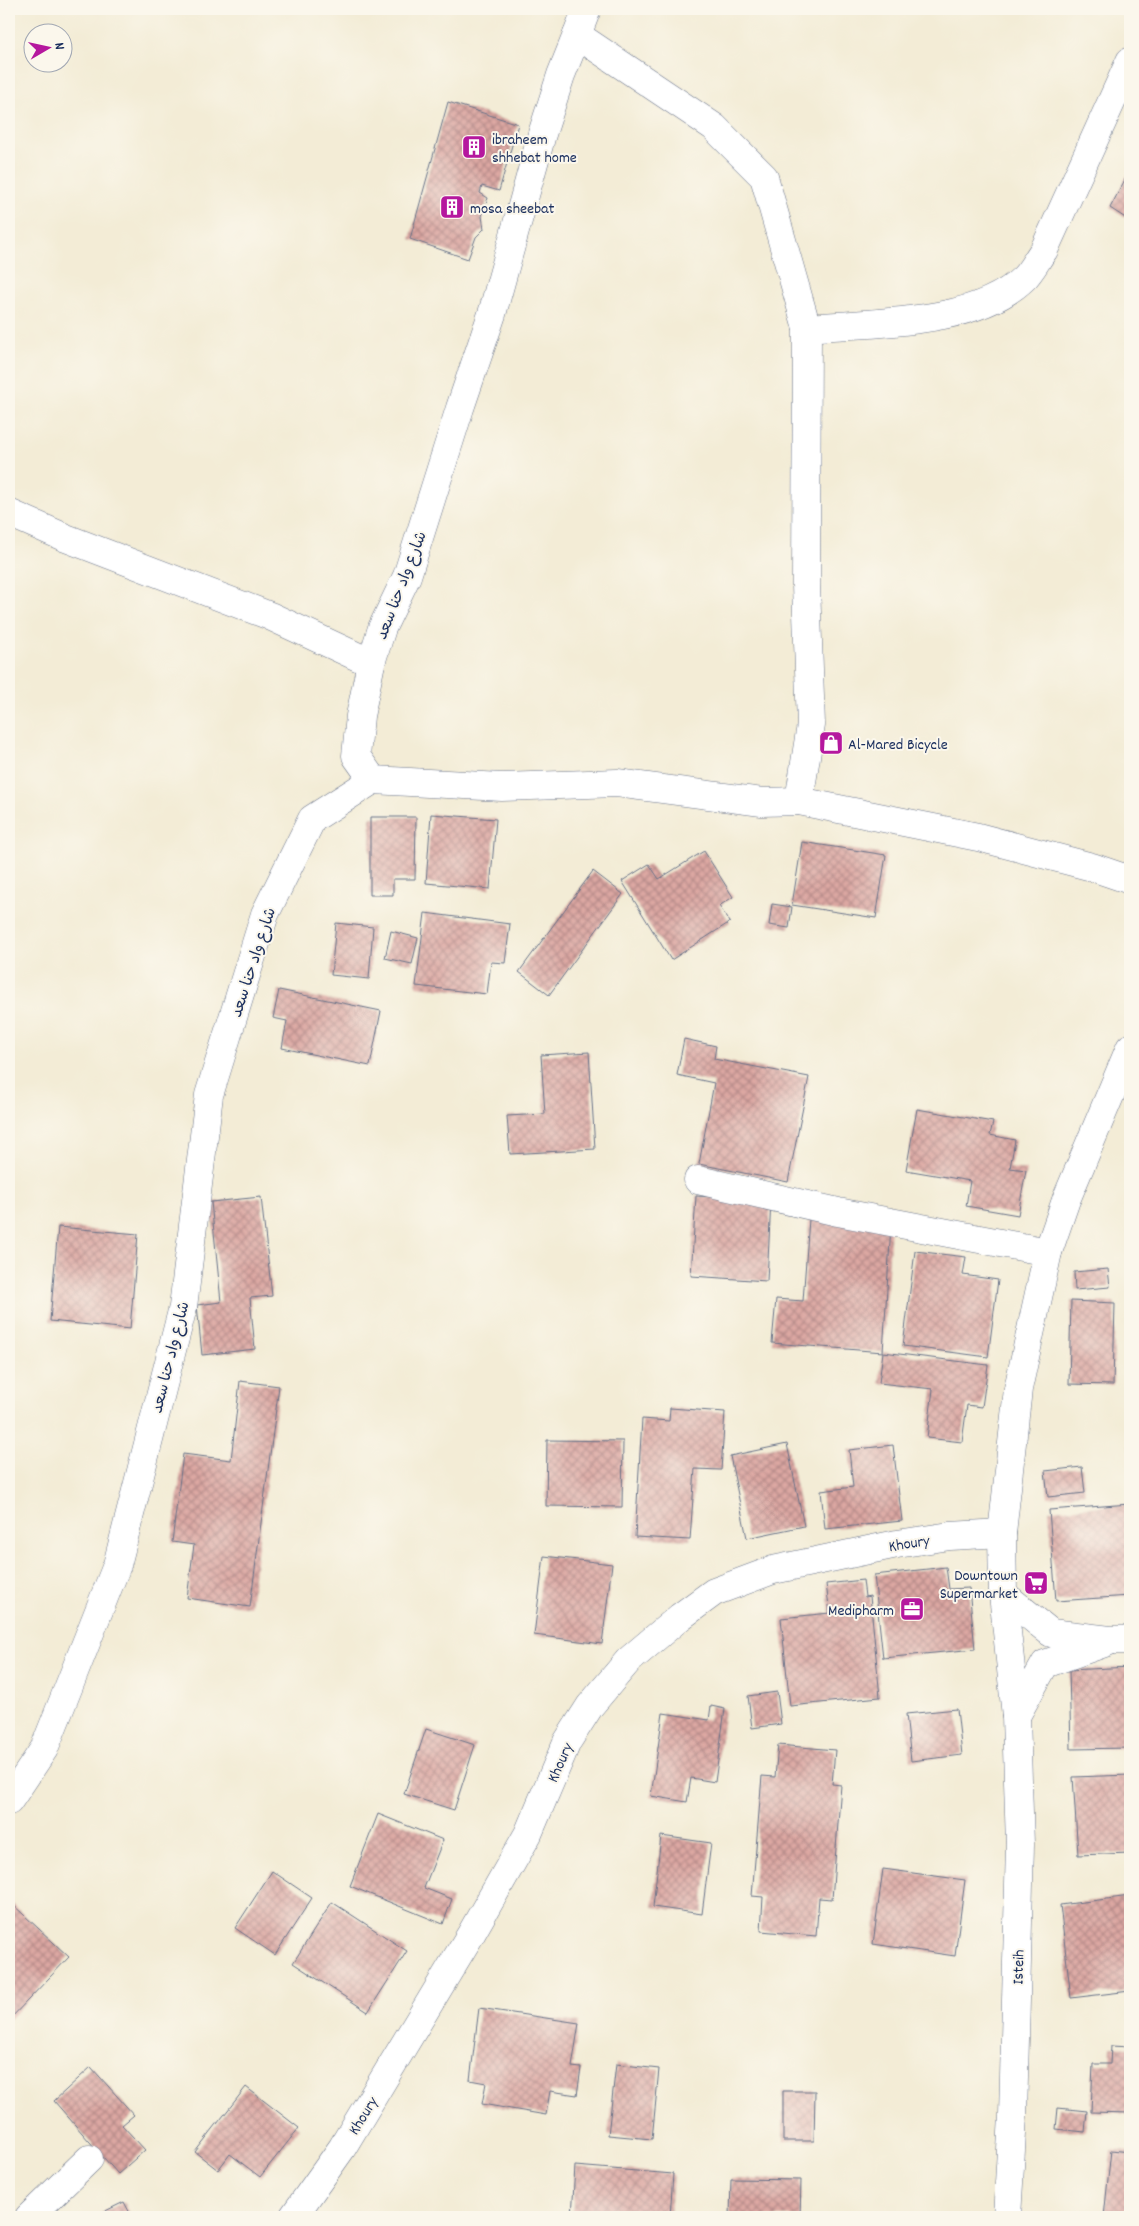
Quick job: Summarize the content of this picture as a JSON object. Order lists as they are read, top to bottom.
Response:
{
  "streets": {
    "street": ["شارع واد حنا سعد", "Khoury", "Isteih"]
  },
  "crossings": [
    ["Khoury", "Isteih"]
  ],
  "places": {
    "building": ["ibraheem shhebat home", "mosa sheebat"],
    "shop": ["Al-Mared Bicycle"],
    "supermarket": ["Downtown Supermarket"],
    "office": ["Medipharm"]
  },
  "north": "right"
}
